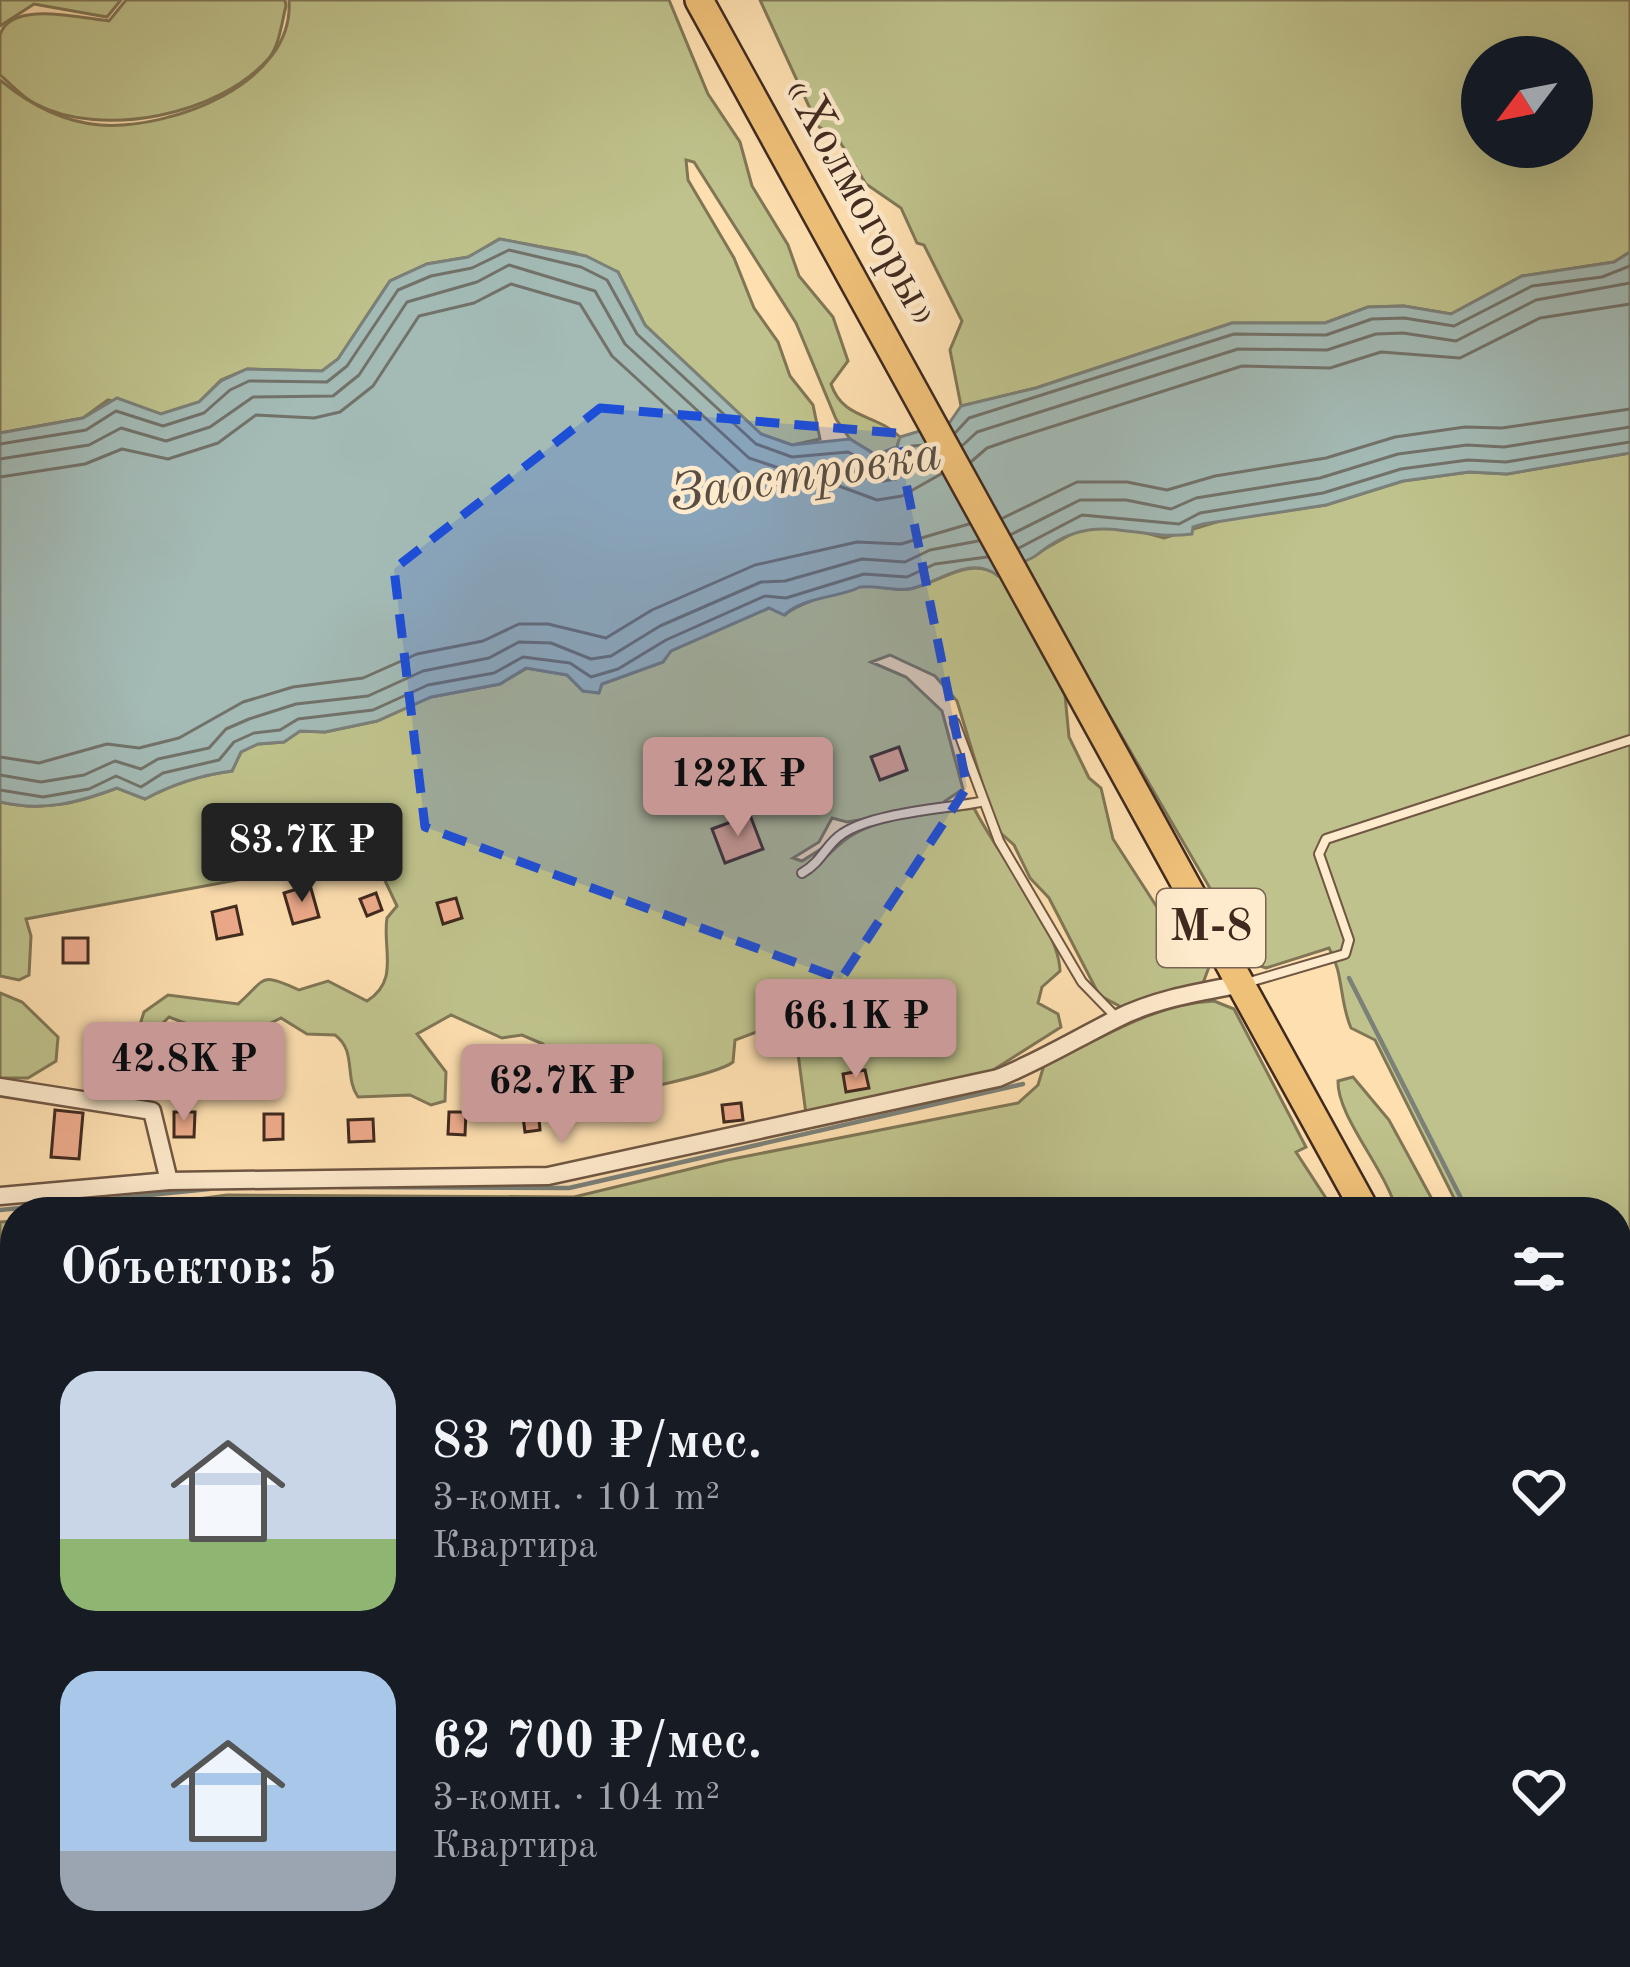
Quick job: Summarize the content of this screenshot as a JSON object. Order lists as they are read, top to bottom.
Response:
{
  "streets": {
    "highway": ["«Холмогоры»", "М-8"]
  },
  "crossings": [
    ["«Холмогоры»", "М-8"]
  ],
  "water": ["Заостровка"],
  "north": "bottom left",
  "page": {
    "price": [
      "122K ₽",
      "83.7K ₽",
      "66.1K ₽",
      "42.8K ₽",
      "62.7K ₽"
    ],
    "heading": "Объектов: 5",
    "list": [
      {
        "name": "83 700 ₽/мес.",
        "note": "3-комн. · 101 m² · Квартира"
      },
      {
        "name": "62 700 ₽/мес.",
        "note": "3-комн. · 104 m² · Квартира"
      }
    ]
  }
}
